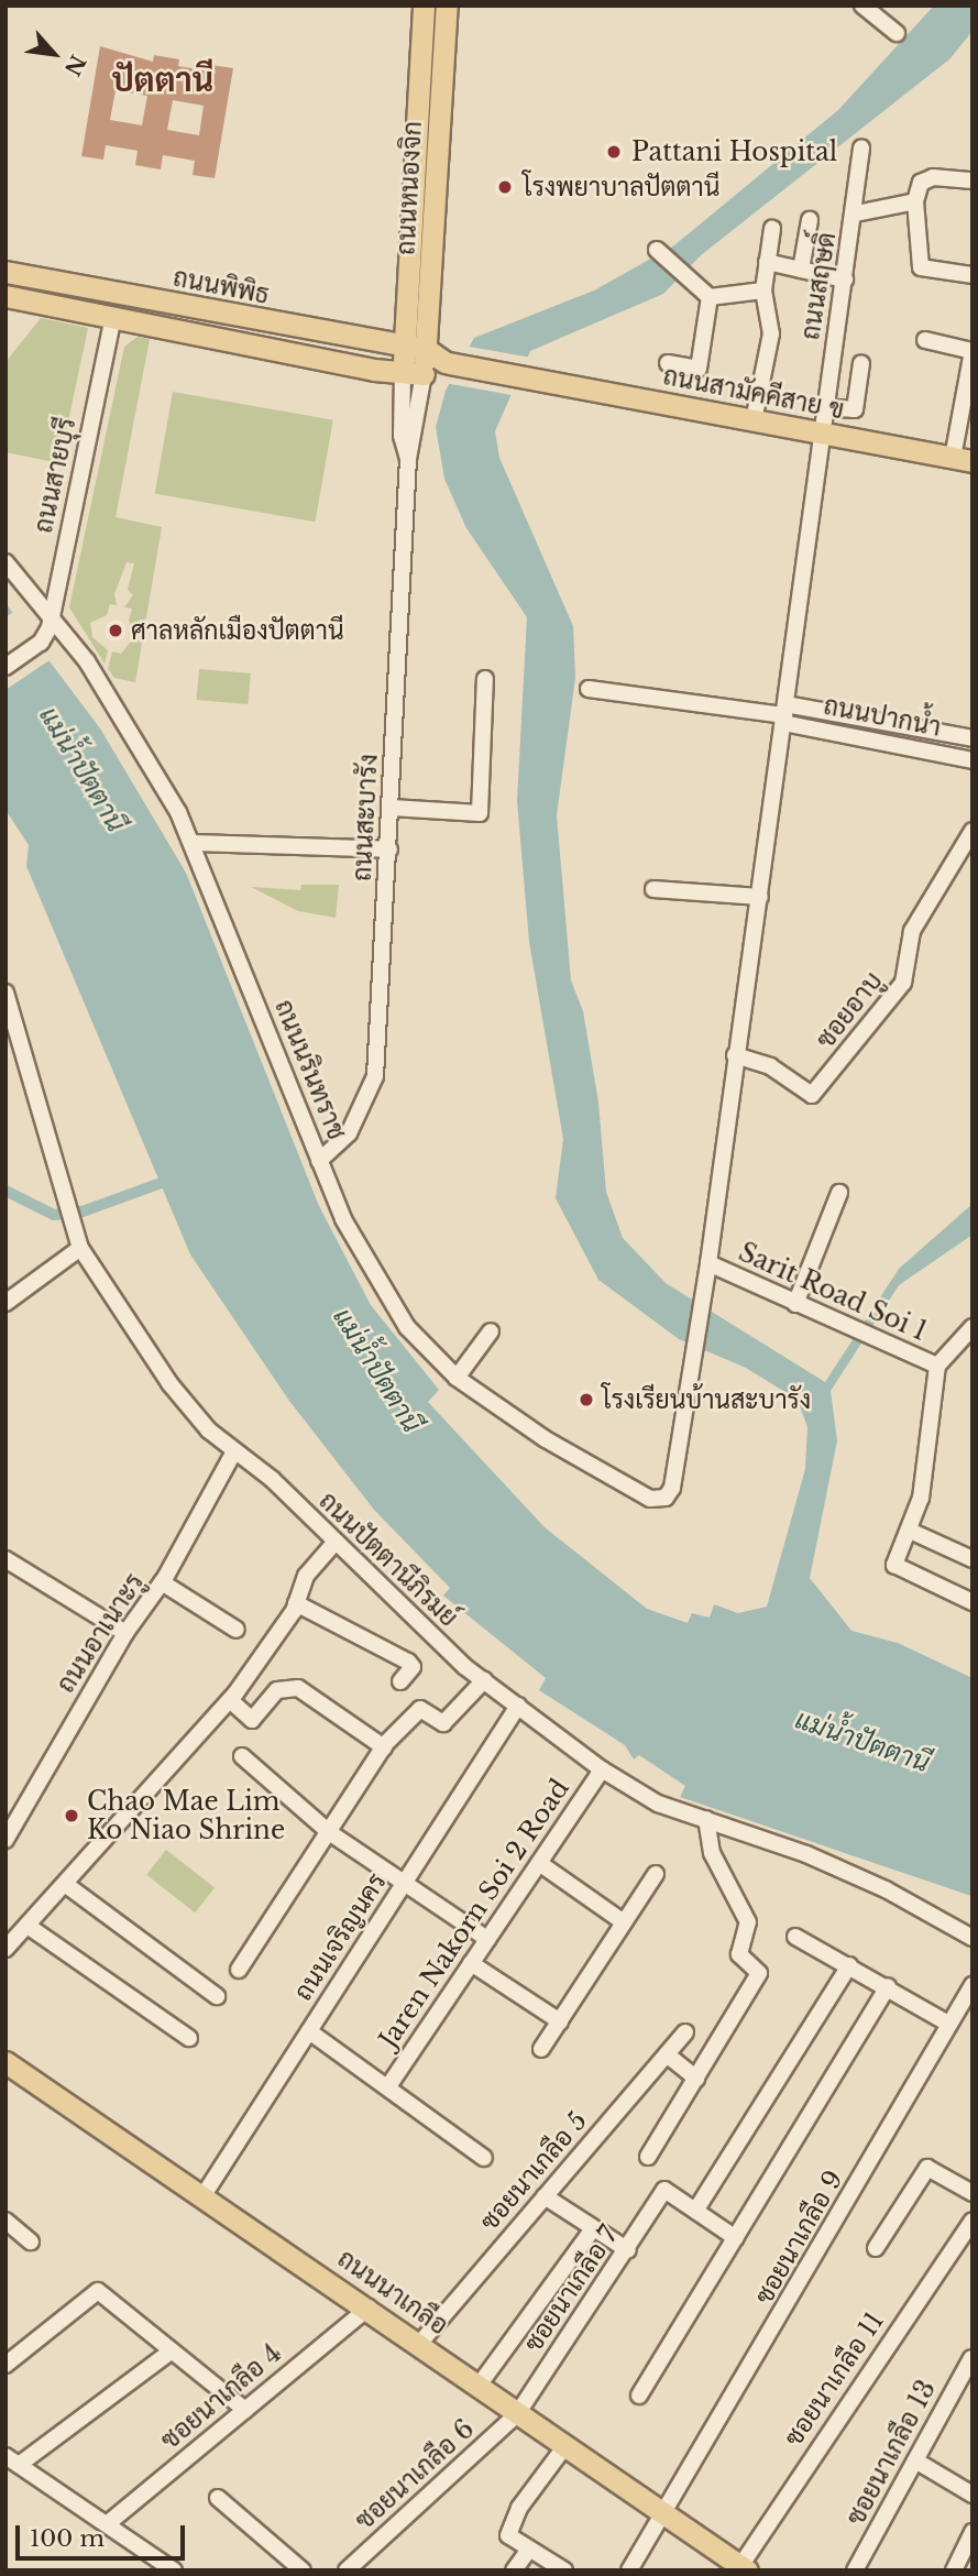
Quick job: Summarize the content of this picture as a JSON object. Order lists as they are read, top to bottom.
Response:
{
  "streets": {
    "main road": [
      "ถนนหนองจิก",
      "ถนนพิพิธ",
      "ถนนสามัคคีสาย ข",
      "ถนนนาเกลือ"
    ],
    "street": [
      "ถนนสฤษดิ์",
      "ถนนสายบุรี",
      "ถนนปากน้ำ",
      "ถนนสะบารัง",
      "ซอยอาบู",
      "ถนนนรินทราช",
      "Sarit Road Soi 1",
      "ถนนปัตตานีภิรมย์",
      "ถนนอาเนาะรู",
      "Jaren Nakorn Soi 2 Road",
      "ถนนเจริญนคร",
      "ซอยนาเกลือ 5",
      "ซอยนาเกลือ 9",
      "ซอยนาเกลือ 7",
      "ซอยนาเกลือ 11",
      "ซอยนาเกลือ 4",
      "ซอยนาเกลือ 13",
      "ซอยนาเกลือ 6"
    ]
  },
  "crossings": [
    ["ถนนหนองจิก", "ถนนพิพิธ"],
    ["ถนนหนองจิก", "ถนนสะบารัง"],
    ["ถนนพิพิธ", "ถนนสายบุรี"],
    ["ถนนพิพิธ", "ถนนสะบารัง"],
    ["ถนนสฤษดิ์", "ถนนสามัคคีสาย ข"],
    ["ถนนสฤษดิ์", "ถนนปากน้ำ"],
    ["ถนนสฤษดิ์", "ซอยอาบู"],
    ["ถนนสฤษดิ์", "ถนนนรินทราช"],
    ["ถนนสฤษดิ์", "Sarit Road Soi 1"],
    ["ถนนสายบุรี", "ถนนนรินทราช"],
    ["ถนนสะบารัง", "ถนนนรินทราช"],
    ["ถนนปัตตานีภิรมย์", "ถนนอาเนาะรู"],
    ["ถนนปัตตานีภิรมย์", "Jaren Nakorn Soi 2 Road"],
    ["ถนนปัตตานีภิรมย์", "ถนนเจริญนคร"],
    ["ถนนเจริญนคร", "ถนนนาเกลือ"],
    ["ซอยนาเกลือ 5", "ถนนนาเกลือ"],
    ["ซอยนาเกลือ 9", "ถนนนาเกลือ"],
    ["ซอยนาเกลือ 7", "ถนนนาเกลือ"],
    ["ซอยนาเกลือ 7", "ซอยนาเกลือ 6"],
    ["ถนนนาเกลือ", "ซอยนาเกลือ 11"],
    ["ถนนนาเกลือ", "ซอยนาเกลือ 4"],
    ["ถนนนาเกลือ", "ซอยนาเกลือ 6"]
  ],
  "districts": ["ปัตตานี"],
  "water": ["แม่น้ำปัตตานี"],
  "places": [
    "Pattani Hospital",
    "โรงพยาบาลปัตตานี",
    "ศาลหลักเมืองปัตตานี",
    "โรงเรียนบ้านสะบารัง",
    "Chao Mae Lim Ko Niao Shrine"
  ],
  "scale_bar": "100 m",
  "north": "bottom right"
}
